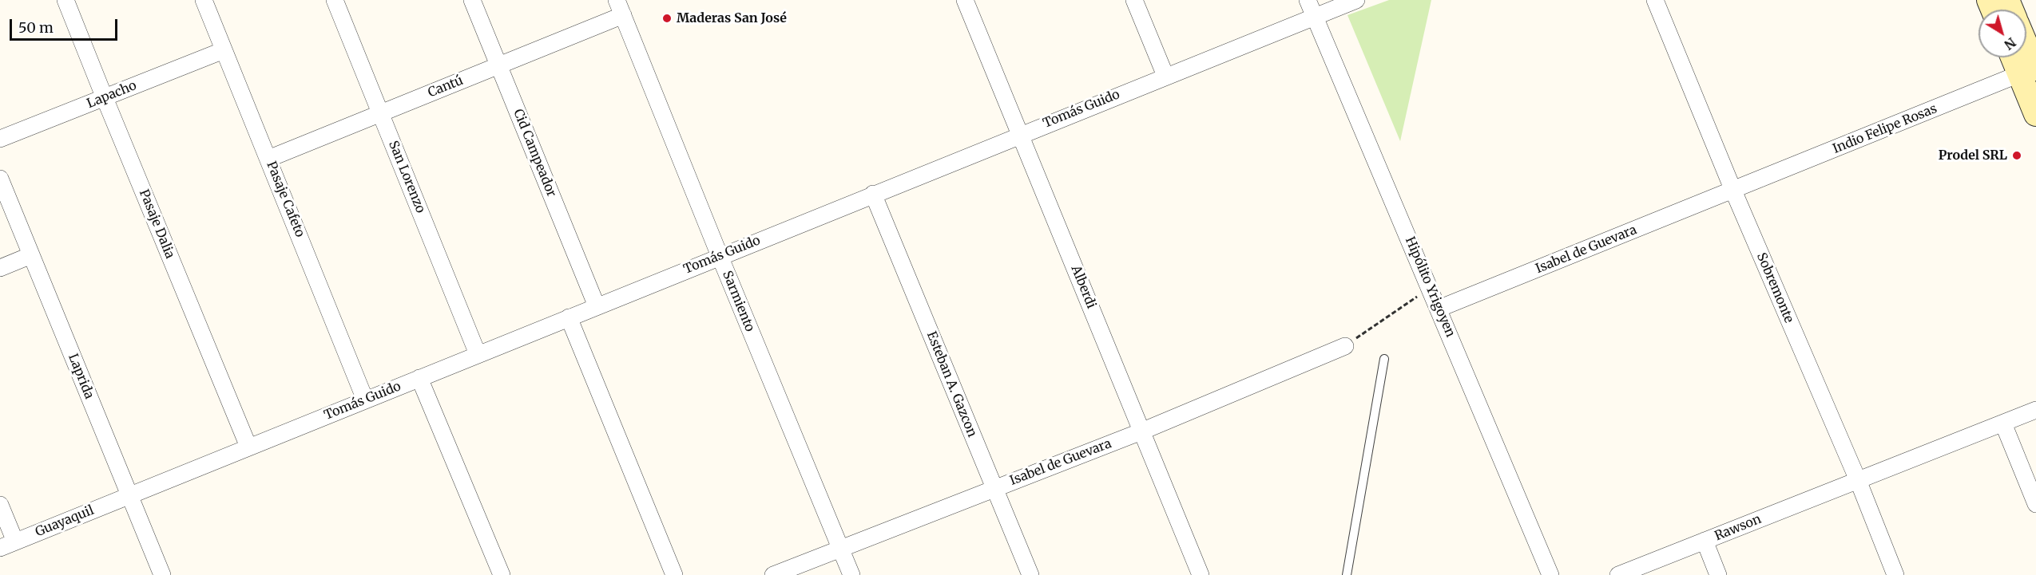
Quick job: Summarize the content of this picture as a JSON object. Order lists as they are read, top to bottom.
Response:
{
  "streets": {
    "street": [
      "Cantú",
      "Lapacho",
      "Tomás Guido",
      "Indio Felipe Rosas",
      "Cid Campeador",
      "San Lorenzo",
      "Pasaje Cafeto",
      "Pasaje Dalia",
      "Isabel de Guevara",
      "Alberdi",
      "Hipólito Yrigoyen",
      "Sobremonte",
      "Sarmiento",
      "Laprida",
      "Esteban A. Gazcon",
      "Guayaquil",
      "Rawson"
    ]
  },
  "crossings": [
    ["Cantú", "Cid Campeador"],
    ["Cantú", "San Lorenzo"],
    ["Cantú", "Pasaje Cafeto"],
    ["Cantú", "Sarmiento"],
    ["Lapacho", "Pasaje Cafeto"],
    ["Lapacho", "Pasaje Dalia"],
    ["Tomás Guido", "Cid Campeador"],
    ["Tomás Guido", "San Lorenzo"],
    ["Tomás Guido", "Pasaje Cafeto"],
    ["Tomás Guido", "Pasaje Dalia"],
    ["Tomás Guido", "Alberdi"],
    ["Tomás Guido", "Hipólito Yrigoyen"],
    ["Tomás Guido", "Sarmiento"],
    ["Tomás Guido", "Laprida"],
    ["Tomás Guido", "Esteban A. Gazcon"],
    ["Tomás Guido", "Guayaquil"],
    ["Indio Felipe Rosas", "Isabel de Guevara"],
    ["Indio Felipe Rosas", "Sobremonte"],
    ["Isabel de Guevara", "Alberdi"],
    ["Isabel de Guevara", "Hipólito Yrigoyen"],
    ["Isabel de Guevara", "Sobremonte"],
    ["Isabel de Guevara", "Sarmiento"],
    ["Isabel de Guevara", "Esteban A. Gazcon"],
    ["Sobremonte", "Rawson"],
    ["Laprida", "Guayaquil"]
  ],
  "places": ["Maderas San José", "Prodel SRL"],
  "scale_bar": "50 m",
  "north": "bottom right"
}
